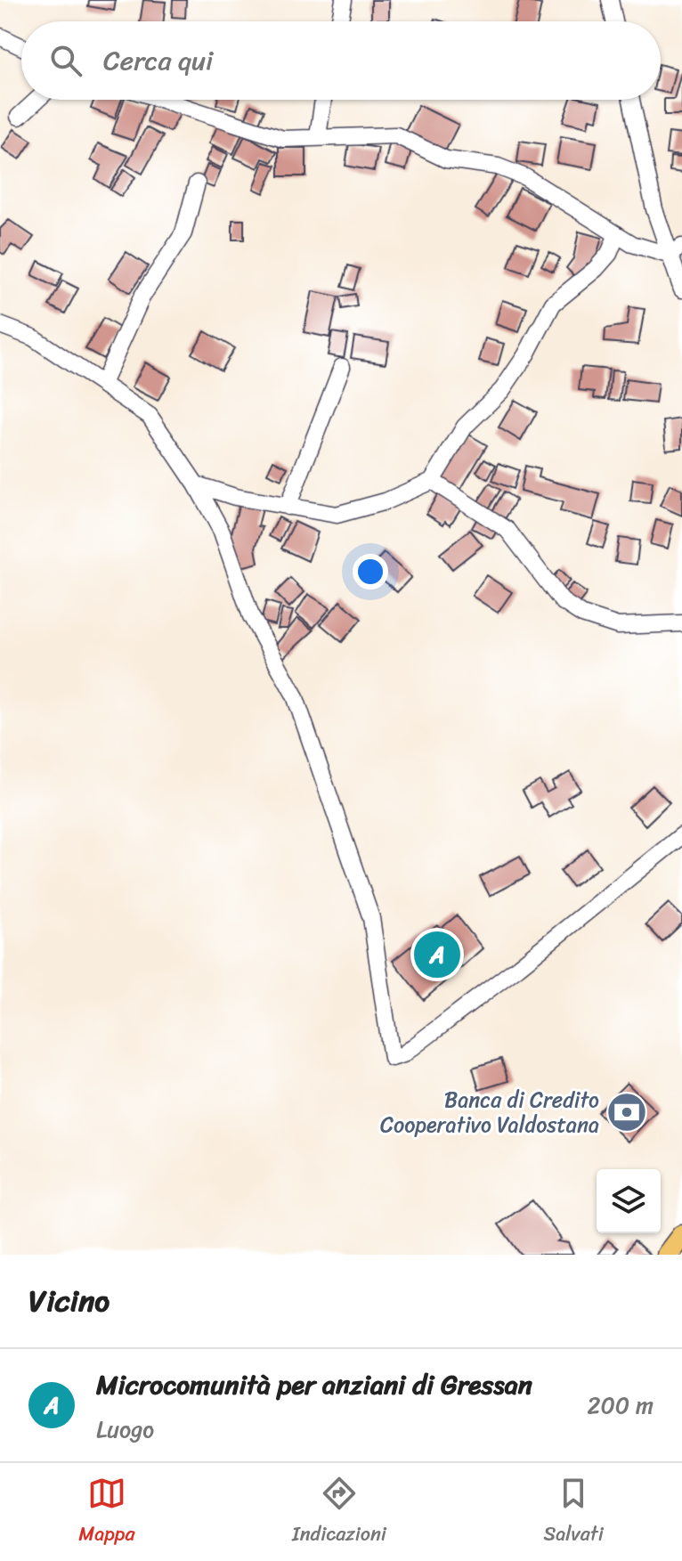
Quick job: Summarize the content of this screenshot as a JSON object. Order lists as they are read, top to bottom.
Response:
{
  "places": {
    "bank": ["Banca di Credito Cooperativo Valdostana"]
  },
  "page": {
    "search": "Cerca qui",
    "pins": "A",
    "heading": "Vicino",
    "list": [
      {
        "mark": "A",
        "name": "Microcomunità per anziani di Gressan",
        "note": "Luogo",
        "value": "200 m"
      }
    ],
    "nav": ["Mappa", "Indicazioni", "Salvati"]
  }
}
